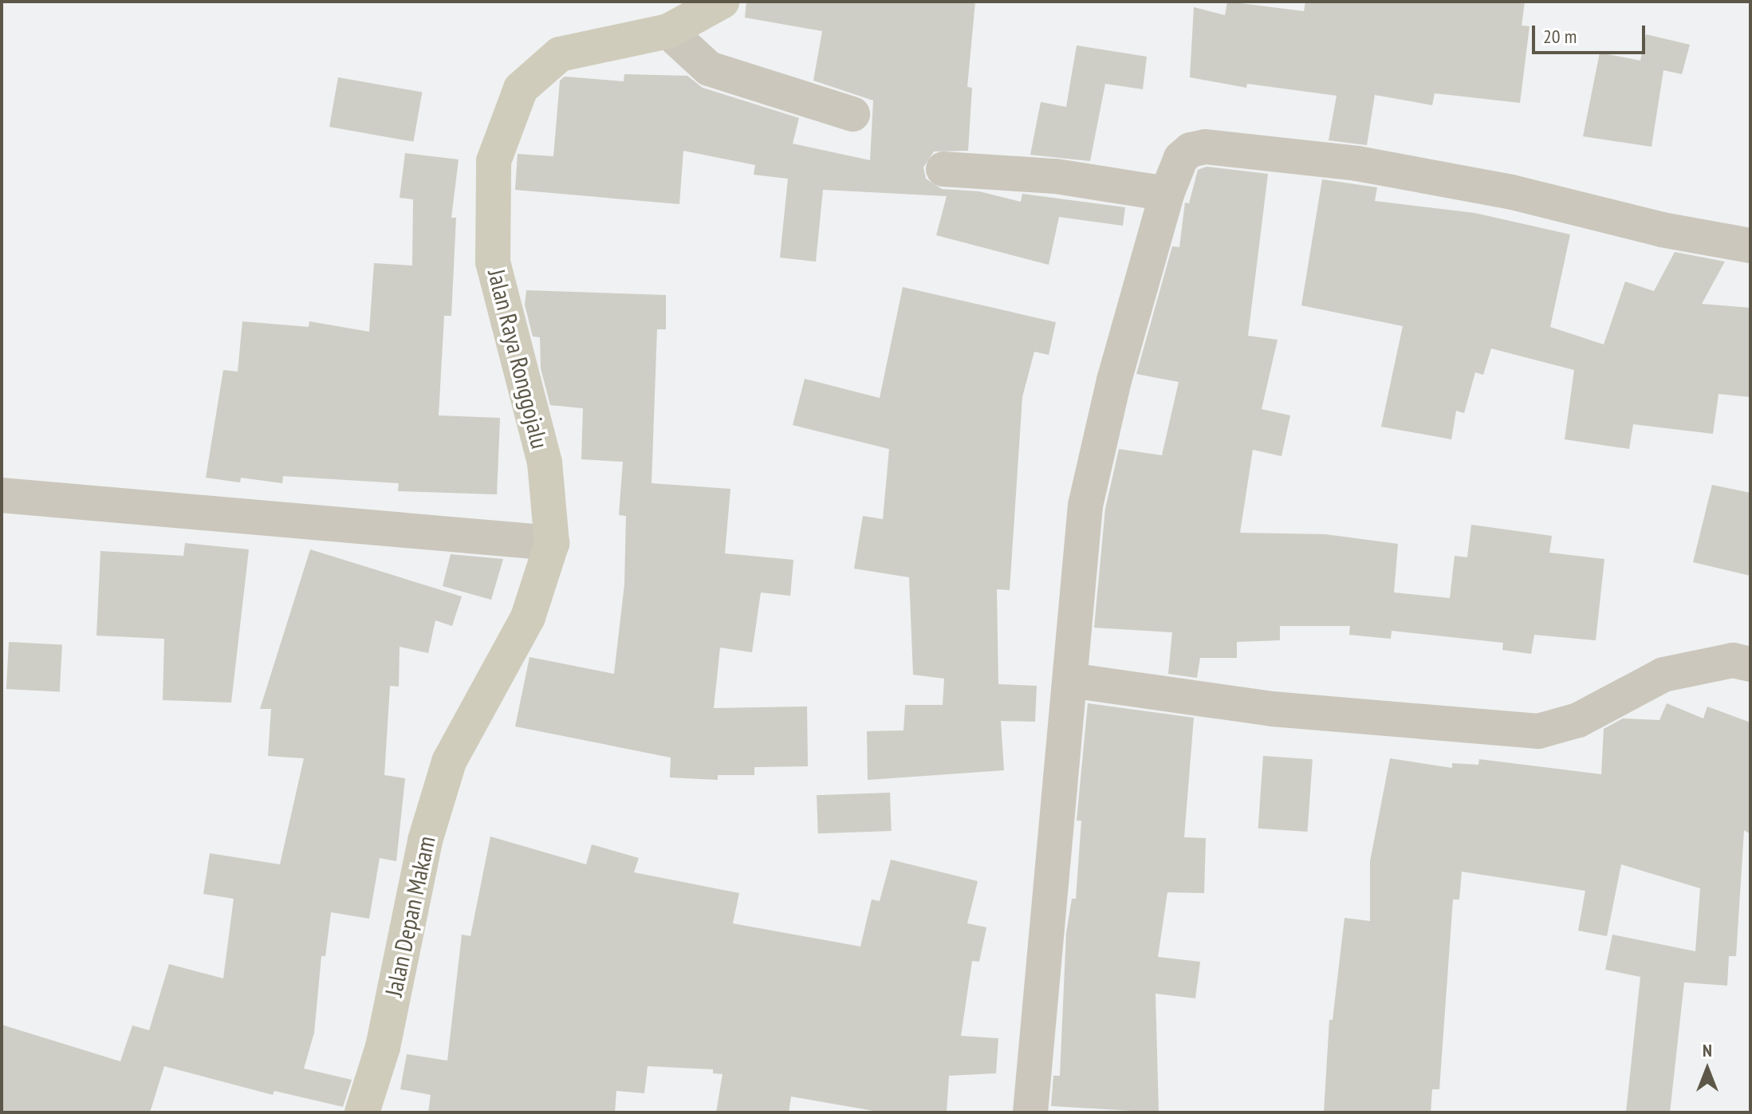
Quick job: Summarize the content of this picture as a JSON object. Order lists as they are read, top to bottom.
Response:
{
  "streets": {
    "street": ["Jalan Raya Ronggojalu", "Jalan Depan Makam"]
  },
  "crossings": [
    ["Jalan Raya Ronggojalu", "Jalan Depan Makam"]
  ],
  "scale_bar": "20 m",
  "north": "top"
}
